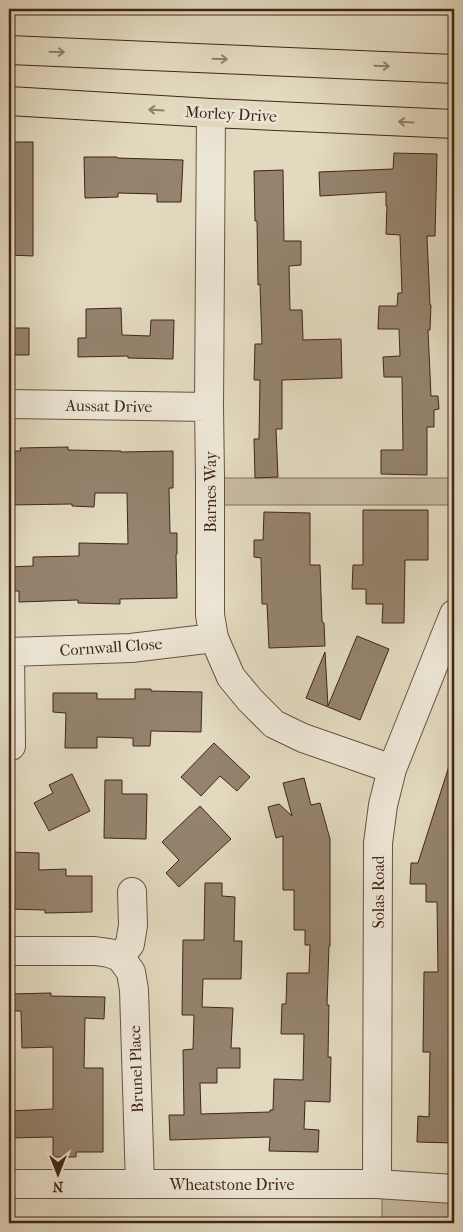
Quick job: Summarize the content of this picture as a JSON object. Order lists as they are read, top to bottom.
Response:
{
  "streets": {
    "main road": ["Morley Drive"],
    "street": [
      "Aussat Drive",
      "Barnes Way",
      "Cornwall Close",
      "Solas Road",
      "Brunel Place",
      "Wheatstone Drive"
    ]
  },
  "crossings": [
    ["Morley Drive", "Barnes Way"],
    ["Aussat Drive", "Barnes Way"],
    ["Barnes Way", "Cornwall Close"],
    ["Barnes Way", "Solas Road"],
    ["Solas Road", "Wheatstone Drive"],
    ["Brunel Place", "Wheatstone Drive"]
  ],
  "north": "bottom"
}
